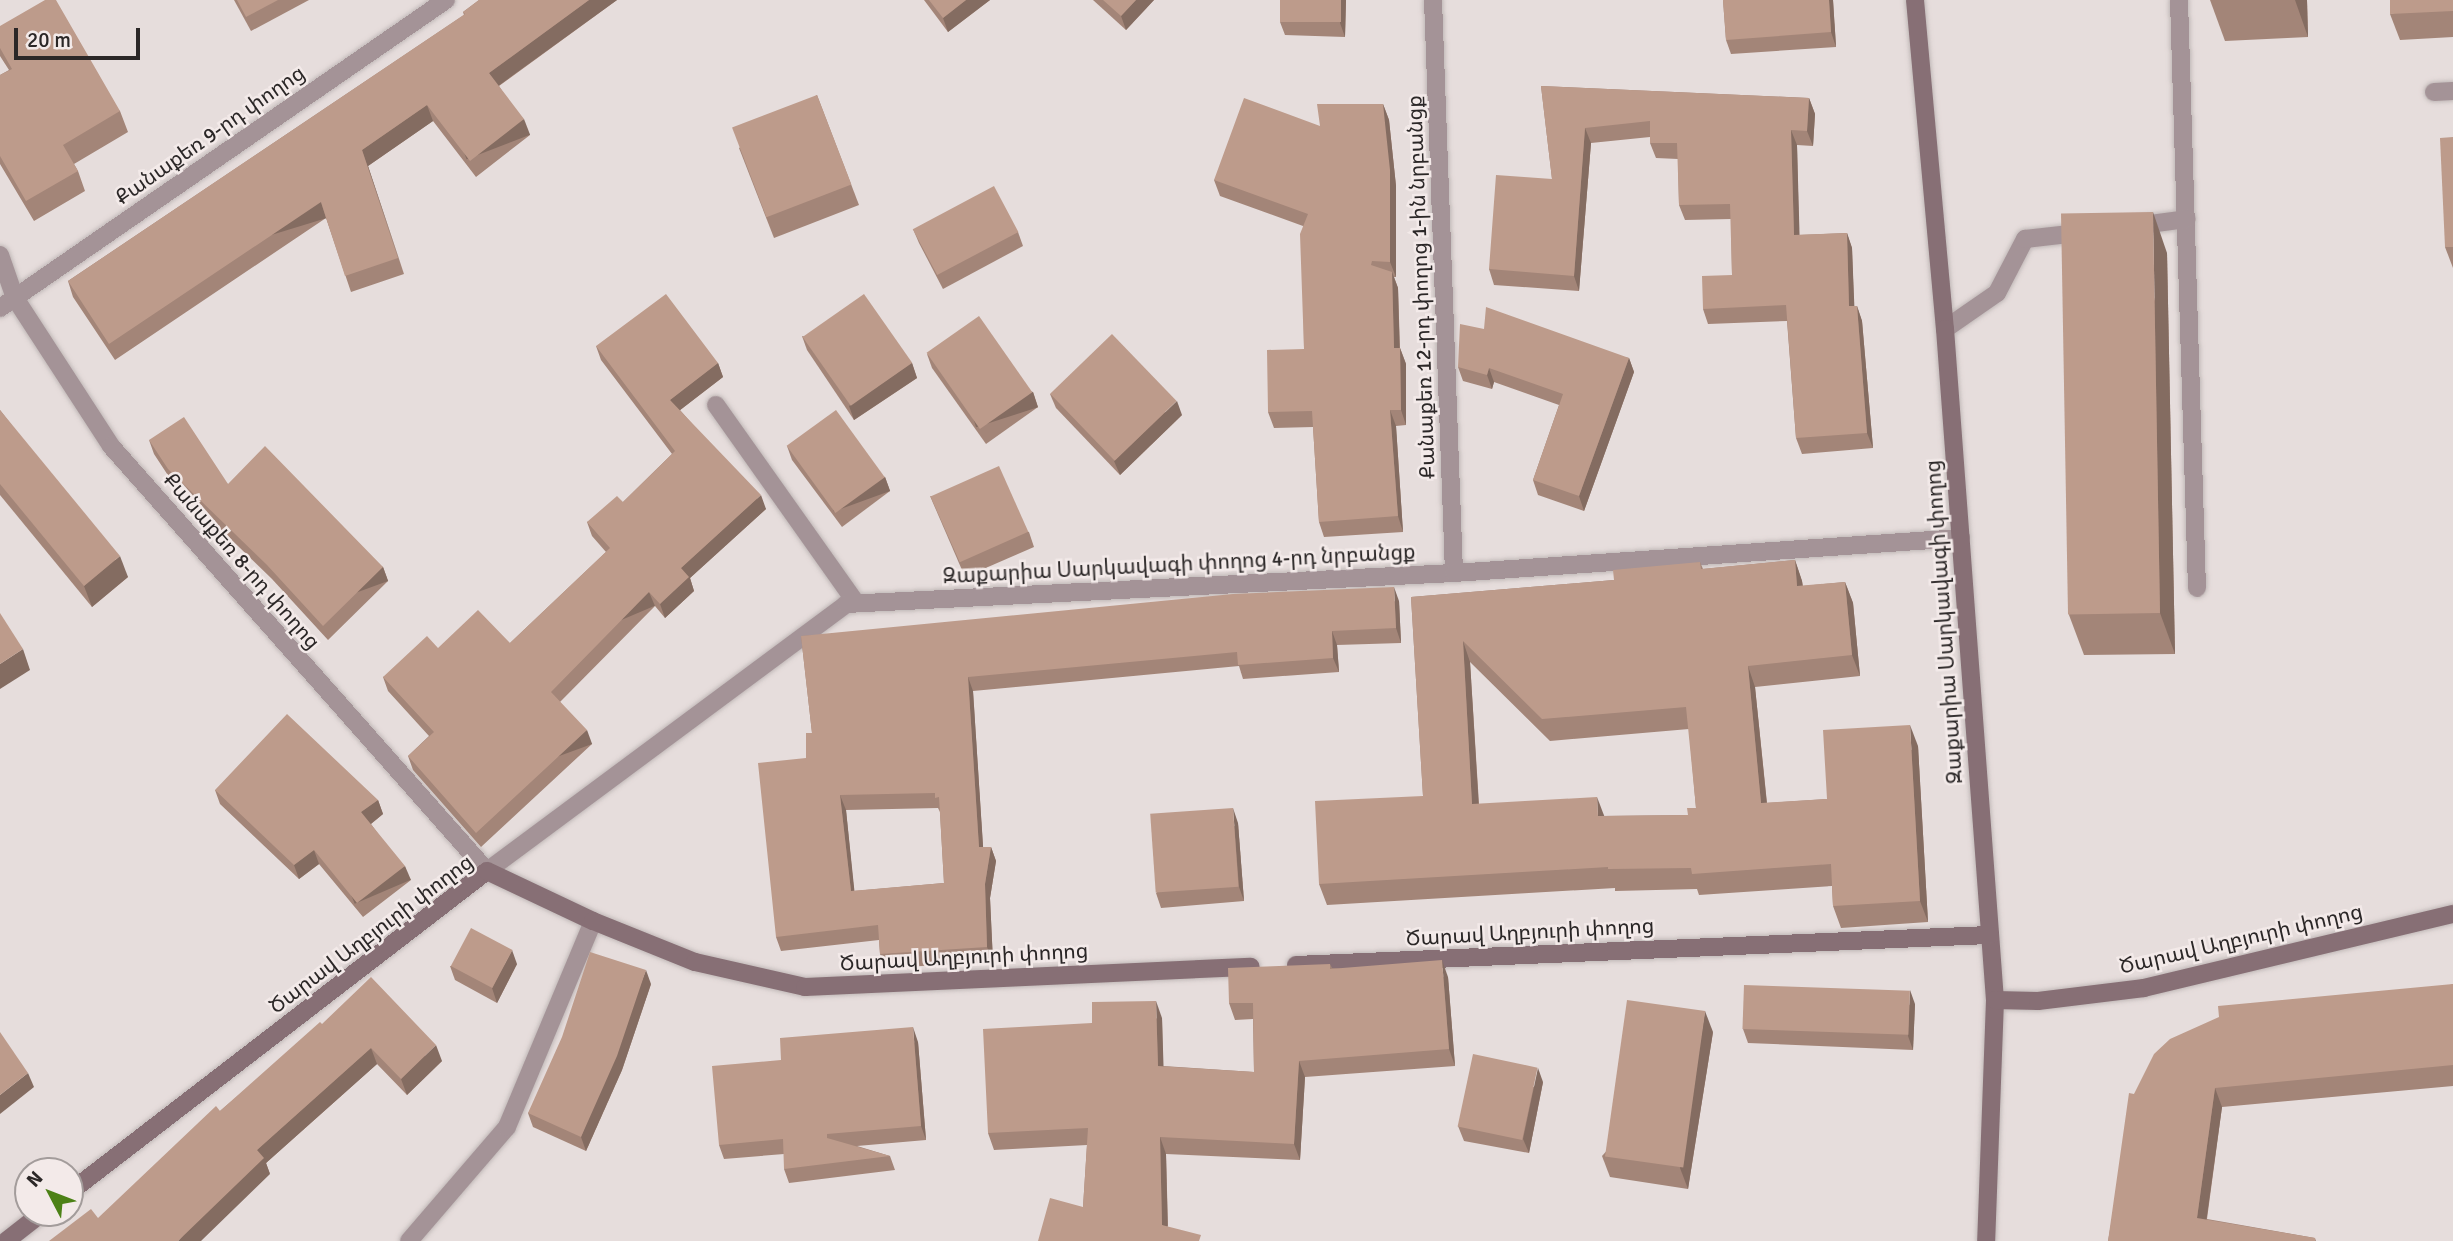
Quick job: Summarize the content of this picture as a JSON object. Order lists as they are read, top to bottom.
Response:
{
  "streets": {
    "street": [
      "Քանաքեռ 9-րդ փողոց",
      "Քանաքեռ 12-րդ փողոց 1-ին նրբանցք",
      "Քանաքեռ 8-րդ փողոց",
      "Զաքարիա Սարկավագի փողոց 4-րդ նրբանցք",
      "Զաքարիա Սարկավագի փողոց",
      "Ծարավ Աղբյուրի փողոց"
    ]
  },
  "crossings": [
    ["Քանաքեռ 9-րդ փողոց", "Քանաքեռ 8-րդ փողոց"],
    ["Քանաքեռ 12-րդ փողոց 1-ին նրբանցք", "Զաքարիա Սարկավագի փողոց 4-րդ նրբանցք"],
    ["Քանաքեռ 8-րդ փողոց", "Զաքարիա Սարկավագի փողոց 4-րդ նրբանցք"],
    ["Քանաքեռ 8-րդ փողոց", "Ծարավ Աղբյուրի փողոց"],
    ["Զաքարիա Սարկավագի փողոց 4-րդ նրբանցք", "Զաքարիա Սարկավագի փողոց"],
    ["Զաքարիա Սարկավագի փողոց 4-րդ նրբանցք", "Ծարավ Աղբյուրի փողոց"],
    ["Զաքարիա Սարկավագի փողոց", "Ծարավ Աղբյուրի փողոց"]
  ],
  "scale_bar": "20 m",
  "north": "top left"
}
